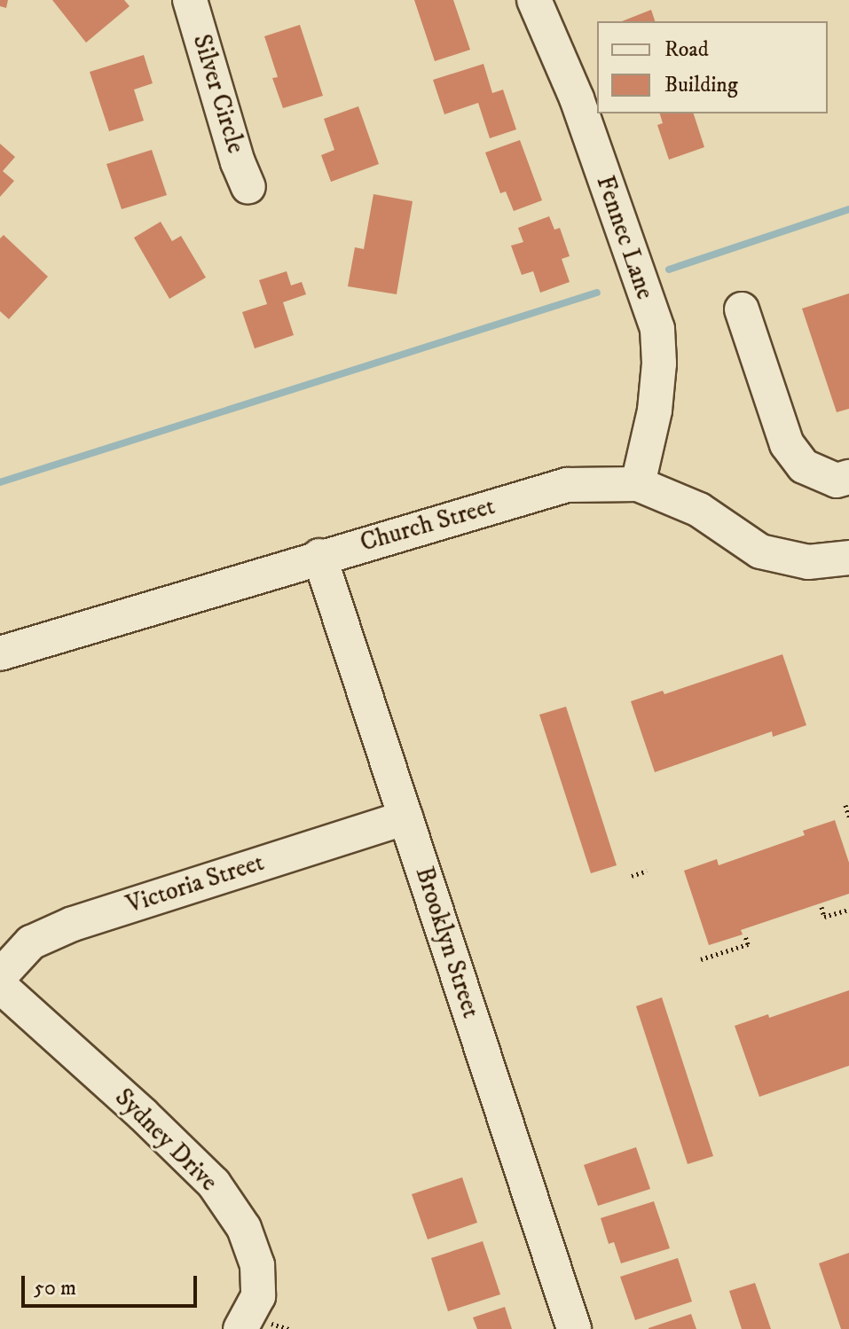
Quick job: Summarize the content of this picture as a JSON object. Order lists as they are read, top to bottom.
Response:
{
  "streets": {
    "street": [
      "Silver Circle",
      "Fennec Lane",
      "Church Street",
      "Victoria Street",
      "Brooklyn Street",
      "Sydney Drive"
    ]
  },
  "crossings": [
    ["Fennec Lane", "Church Street"],
    ["Church Street", "Brooklyn Street"],
    ["Victoria Street", "Brooklyn Street"]
  ],
  "legend": ["Road", "Building"],
  "scale_bar": "50 m"
}
